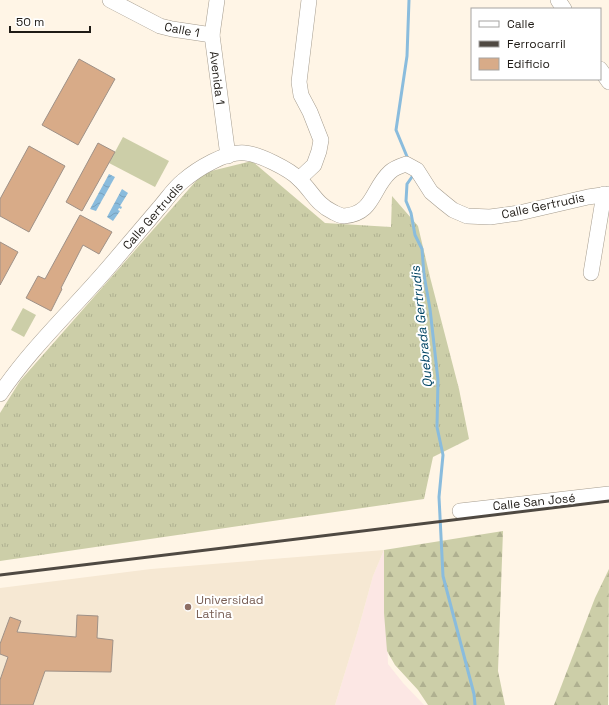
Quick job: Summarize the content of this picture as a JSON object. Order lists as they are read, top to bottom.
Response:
{
  "streets": {
    "street": [
      "Calle 1",
      "Avenida 1",
      "Calle Gertrudis",
      "Calle San José"
    ]
  },
  "crossings": [
    ["Calle 1", "Avenida 1"],
    ["Avenida 1", "Calle Gertrudis"]
  ],
  "water": ["Quebrada Gertrudis"],
  "places": ["Universidad Latina"],
  "legend": ["Calle", "Ferrocarril", "Edificio"],
  "scale_bar": "50 m"
}
